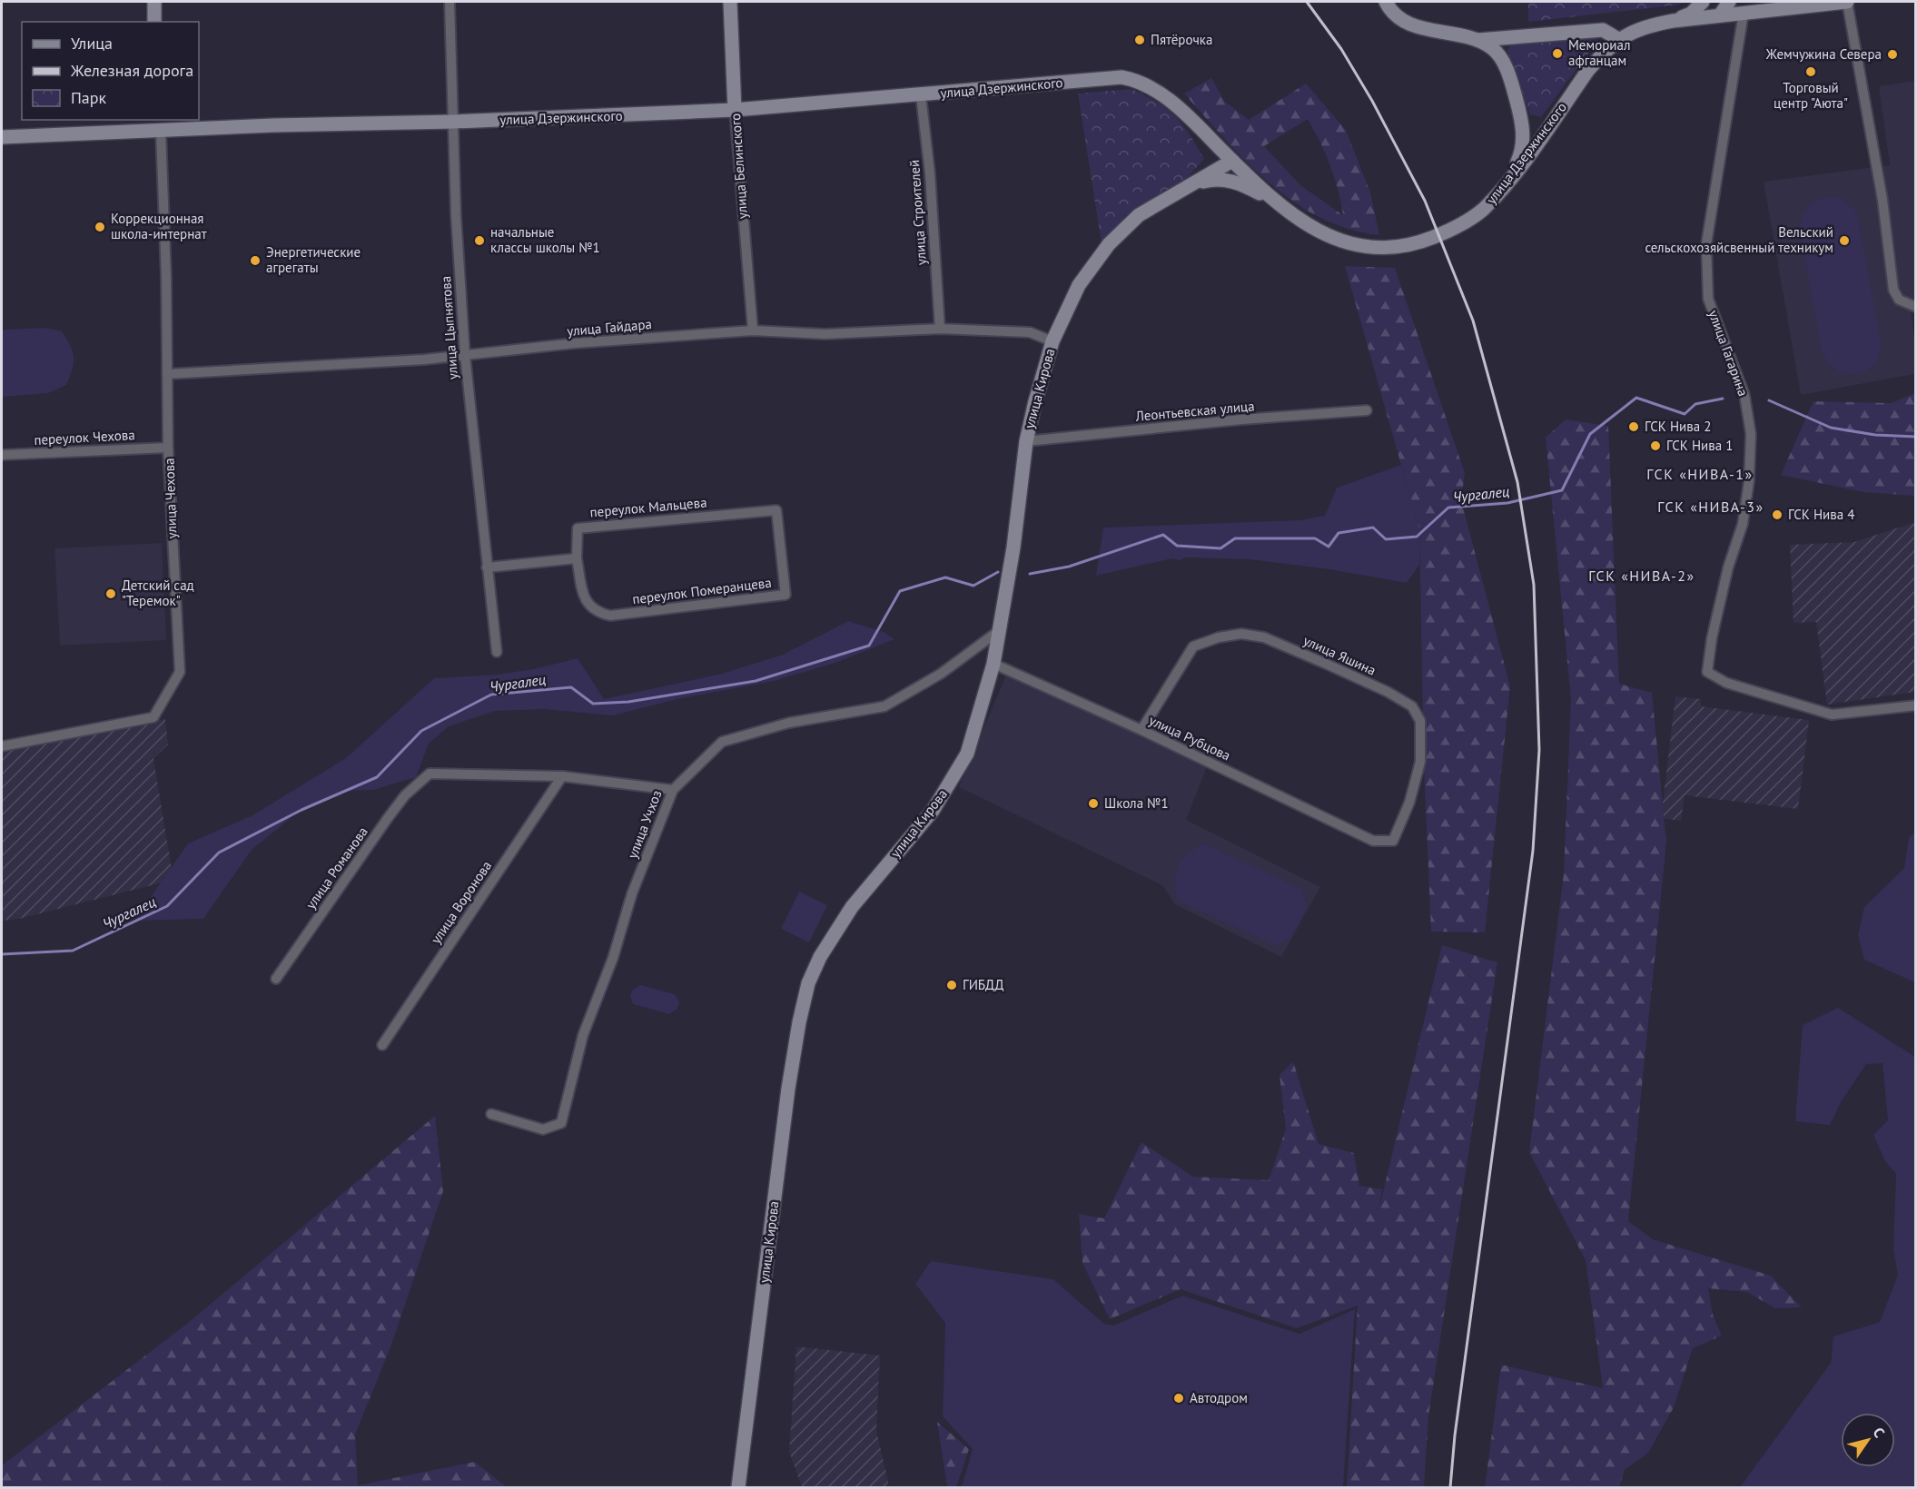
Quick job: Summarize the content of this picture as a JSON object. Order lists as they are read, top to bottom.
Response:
{
  "streets": {
    "main road": ["улица Дзержинского", "улица Белинского", "улица Кирова"],
    "street": [
      "улица Строителей",
      "улица Цыпнятова",
      "улица Гайдара",
      "улица Гагарина",
      "Леонтьевская улица",
      "переулок Чехова",
      "улица Чехова",
      "переулок Мальцева",
      "переулок Померанцева",
      "улица Яшина",
      "улица Рубцова",
      "улица Учхоз",
      "улица Романова",
      "улица Воронова"
    ]
  },
  "crossings": [
    ["улица Дзержинского", "улица Белинского"],
    ["улица Дзержинского", "улица Строителей"],
    ["улица Дзержинского", "улица Цыпнятова"],
    ["улица Дзержинского", "улица Гагарина"],
    ["улица Дзержинского", "улица Кирова"],
    ["улица Дзержинского", "улица Чехова"],
    ["улица Белинского", "улица Гайдара"],
    ["улица Строителей", "улица Гайдара"],
    ["улица Цыпнятова", "улица Гайдара"],
    ["улица Гайдара", "улица Кирова"],
    ["улица Гайдара", "улица Чехова"],
    ["улица Кирова", "Леонтьевская улица"],
    ["улица Кирова", "улица Рубцова"],
    ["улица Кирова", "улица Учхоз"],
    ["переулок Чехова", "улица Чехова"],
    ["переулок Мальцева", "переулок Померанцева"],
    ["улица Яшина", "улица Рубцова"],
    ["улица Романова", "улица Воронова"]
  ],
  "districts": ["ГСК «НИВА-1»", "ГСК «НИВА-3»", "ГСК «НИВА-2»"],
  "water": ["Чургалец"],
  "places": [
    "Пятёрочка",
    "Мемориал афганцам",
    "Жемчужина Севера",
    "Торговый центр \"Аюта\"",
    "Коррекционная школа-интернат",
    "начальные классы школы №1",
    "Вельский сельскохозяйсвенный техникум",
    "Энергетические агрегаты",
    "ГСК Нива 2",
    "ГСК Нива 1",
    "ГСК Нива 4",
    "Детский сад \"Теремок\"",
    "Школа №1",
    "ГИБДД",
    "Автодром"
  ],
  "legend": ["Улица", "Железная дорога", "Парк"],
  "north": "top right"
}
